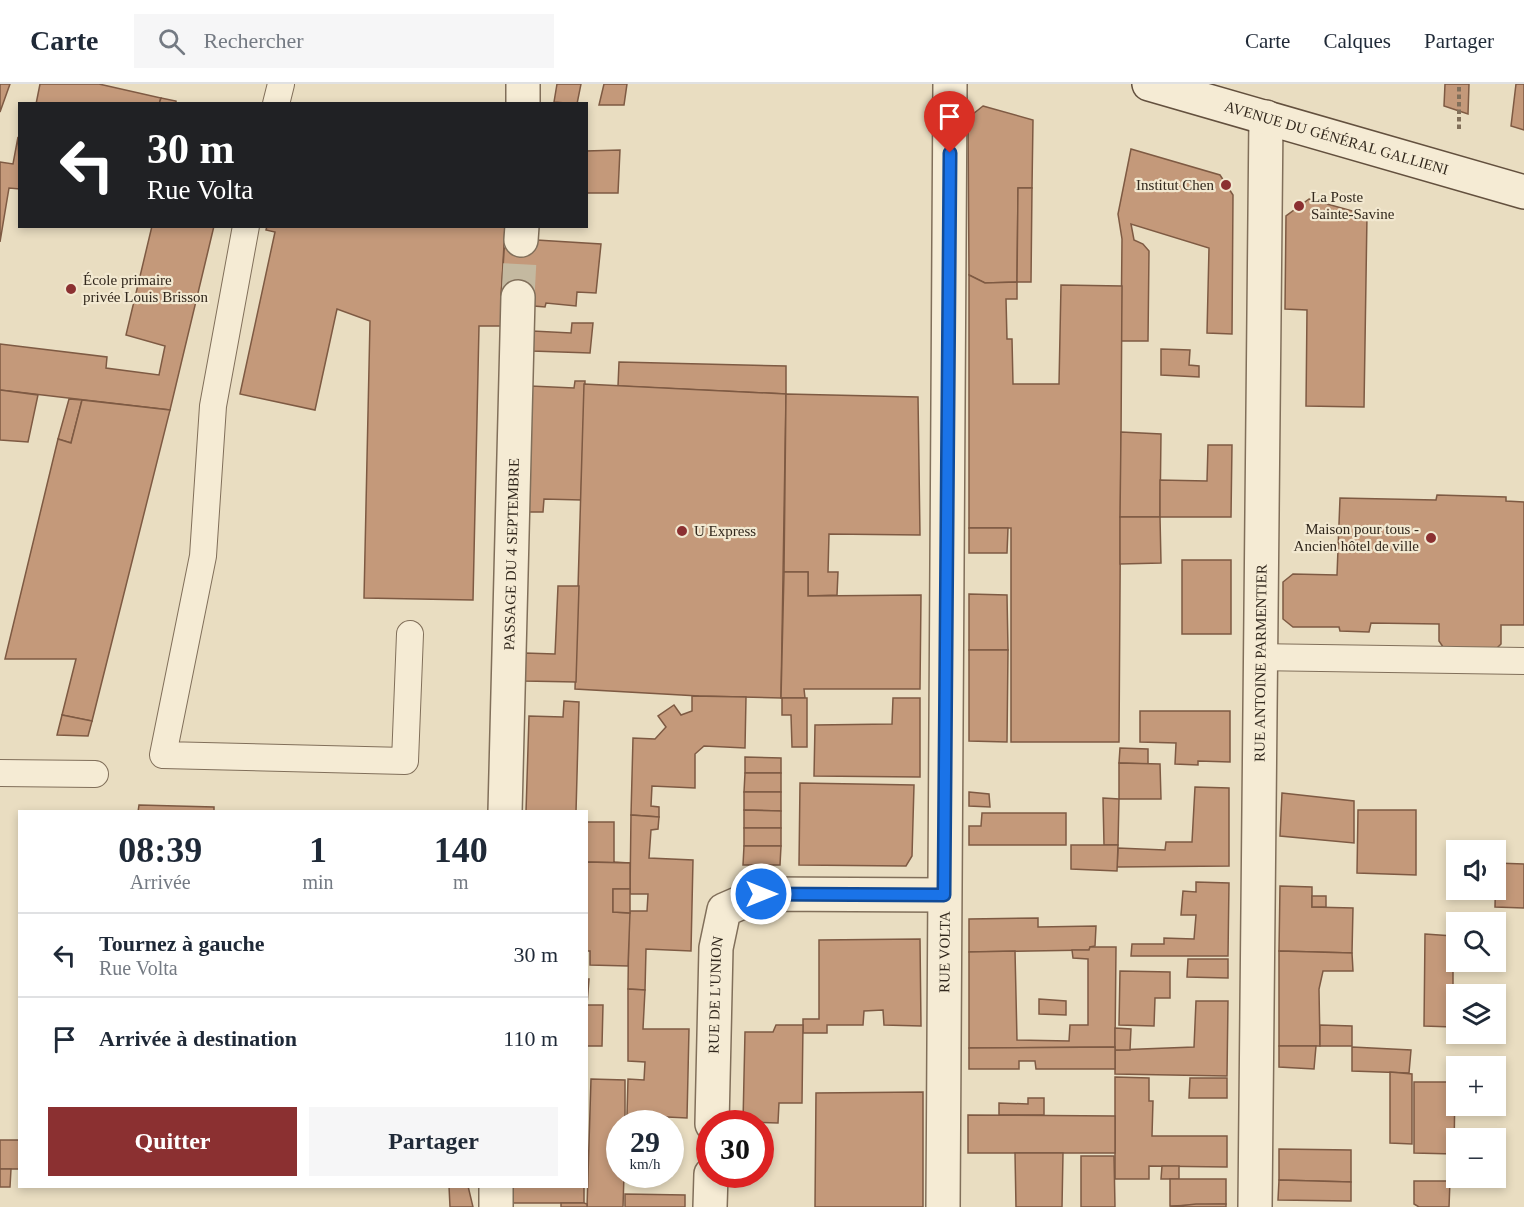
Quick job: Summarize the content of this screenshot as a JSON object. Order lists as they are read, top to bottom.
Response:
{
  "streets": {
    "street": [
      "AVENUE DU GÉNÉRAL GALLIENI",
      "PASSAGE DU 4 SEPTEMBRE",
      "RUE ANTOINE PARMENTIER",
      "RUE VOLTA",
      "RUE DE L'UNION"
    ]
  },
  "crossings": [
    ["AVENUE DU GÉNÉRAL GALLIENI", "RUE ANTOINE PARMENTIER"],
    ["RUE VOLTA", "RUE DE L'UNION"]
  ],
  "places": [
    "Institut Chen",
    "La Poste Sainte-Savine",
    "École primaire privée Louis Brisson",
    "U Express",
    "Maison pour tous - Ancien hôtel de ville"
  ],
  "page": {
    "header": "Carte",
    "search": "Rechercher",
    "nav": ["Carte", "Calques", "Partager"],
    "turn": ["30 m", "Rue Volta"],
    "eta": [
      "08:39",
      "Arrivée",
      "1",
      "min",
      "140",
      "m"
    ],
    "map_buttons": ["+", "−"],
    "list": [
      {
        "name": "Tournez à gauche",
        "note": "Rue Volta",
        "value": "30 m"
      },
      {
        "name": "Arrivée à destination",
        "value": "110 m"
      }
    ],
    "buttons": ["Quitter", "Partager"],
    "speed": "29 km/h",
    "limit": "30"
  }
}
